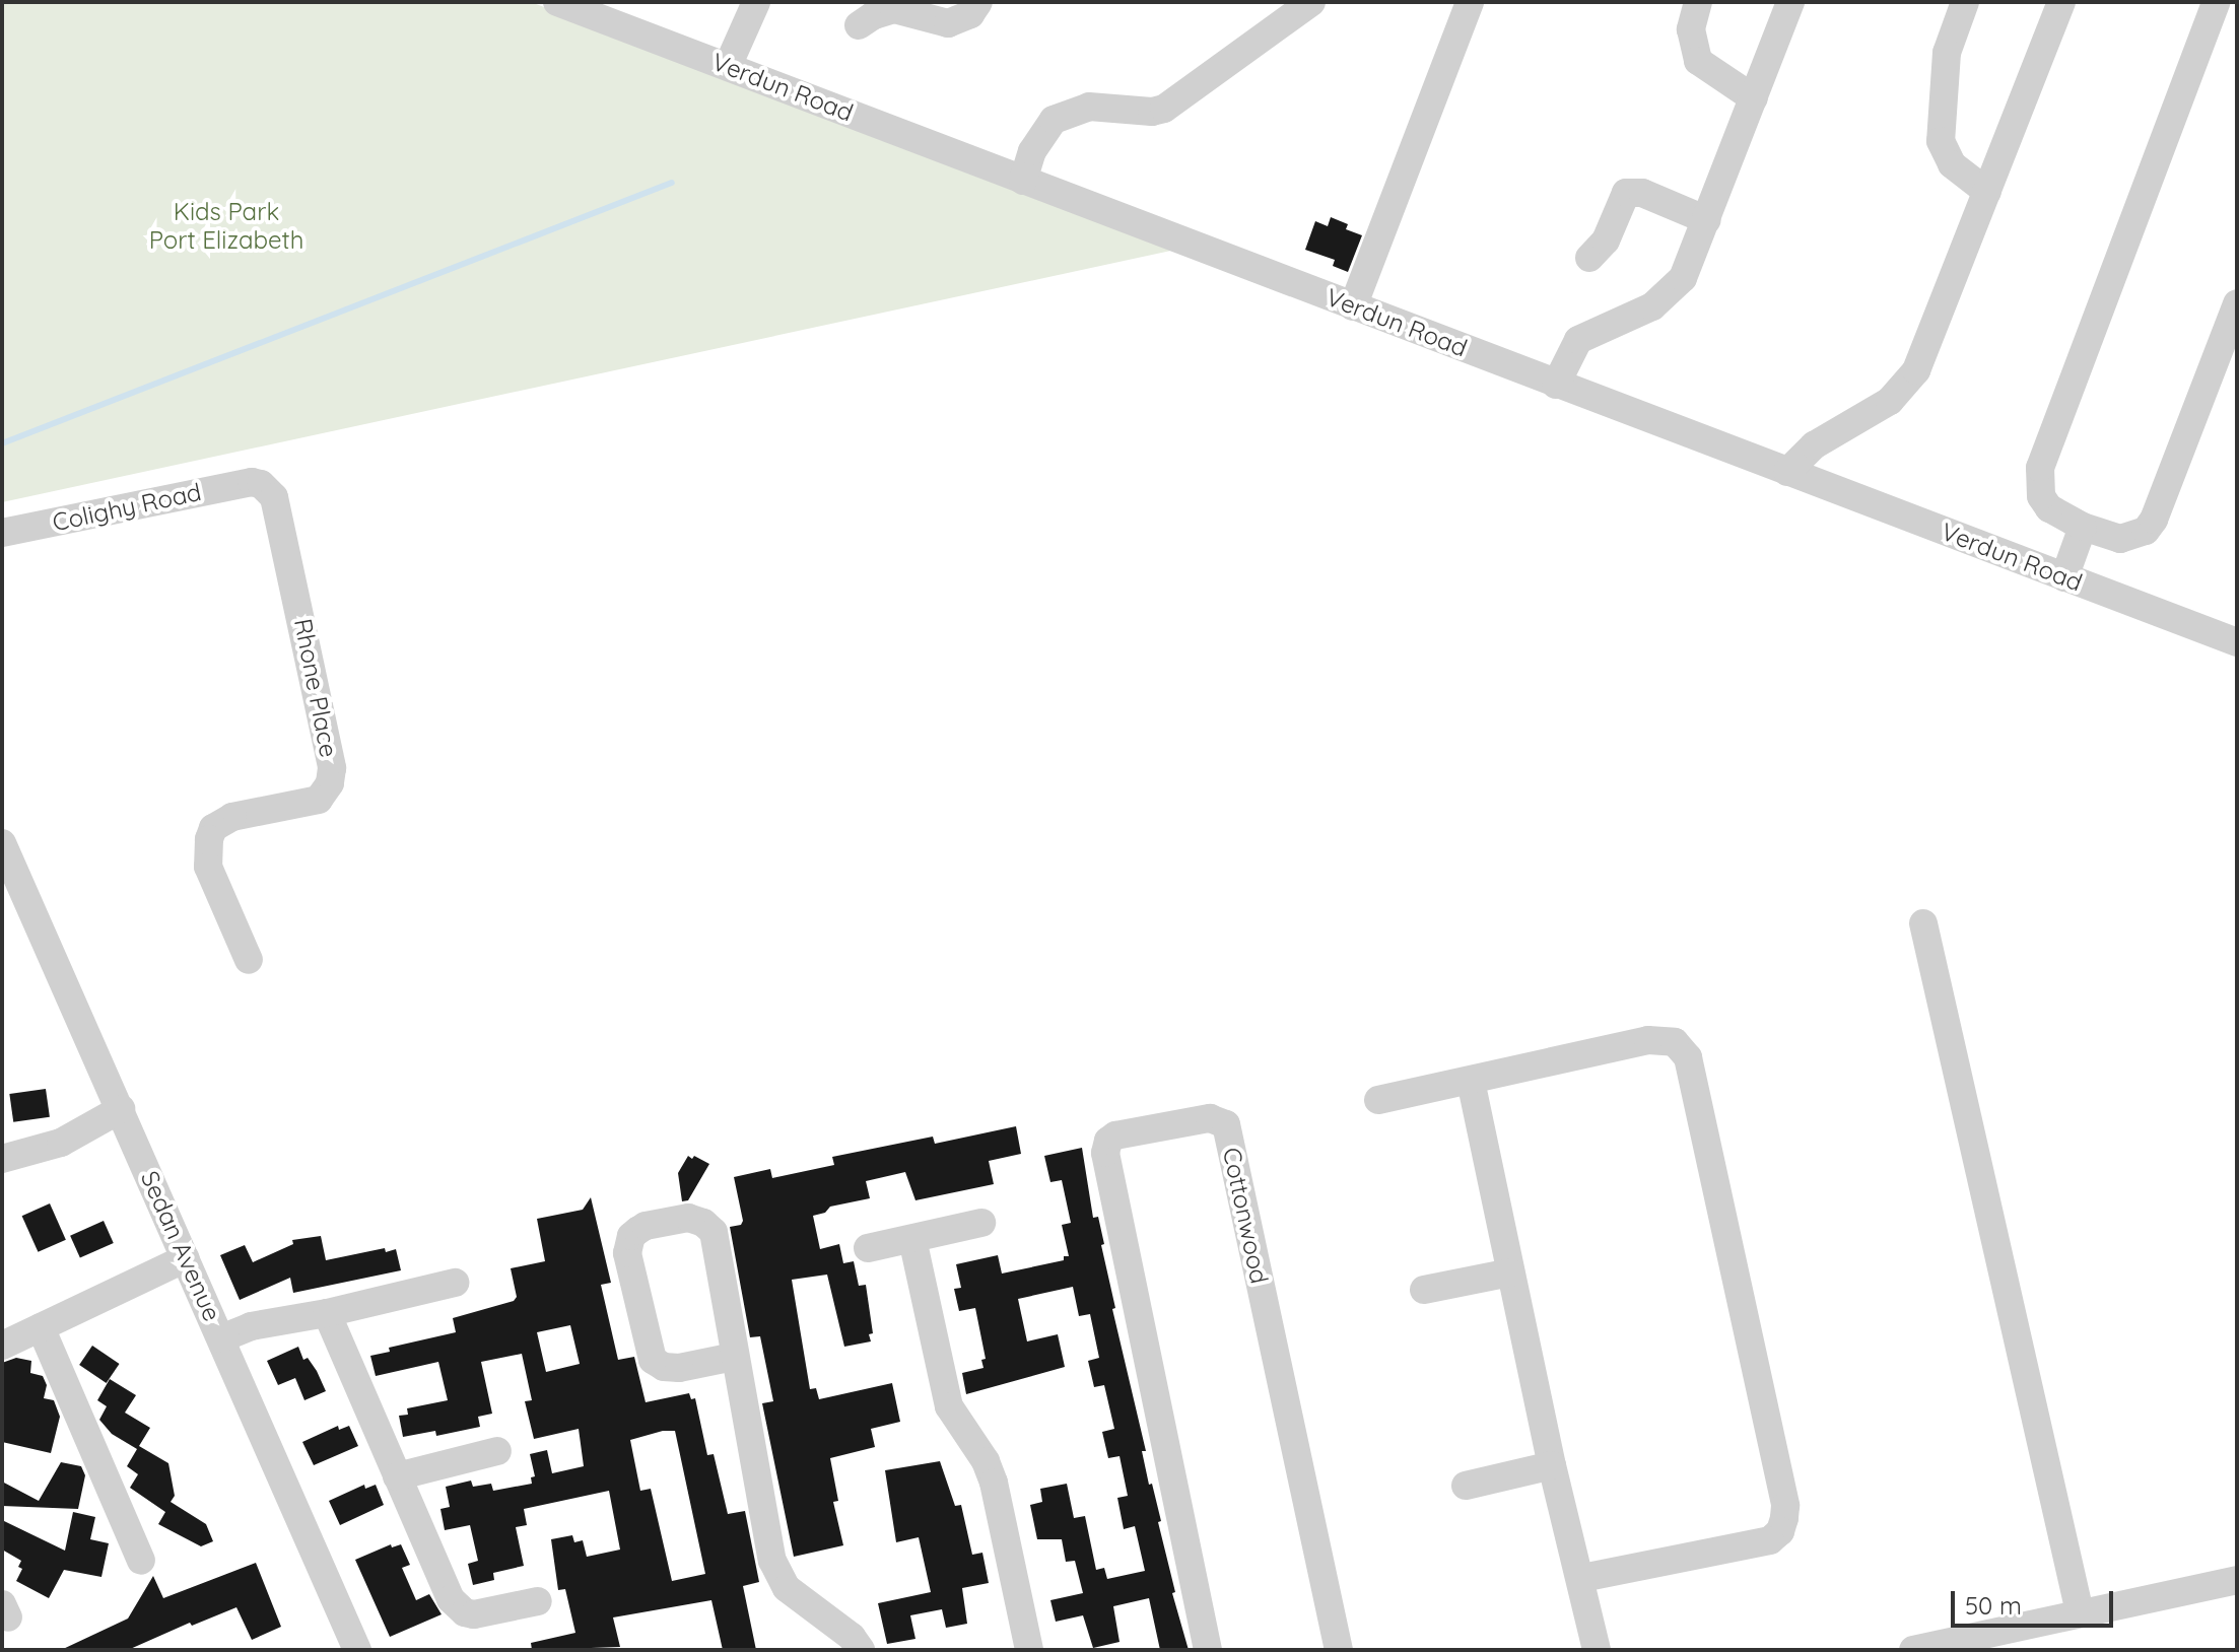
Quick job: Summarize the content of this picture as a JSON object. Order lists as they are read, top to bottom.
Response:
{
  "streets": {
    "street": [
      "Verdun Road",
      "Colighy Road",
      "Rhone Place",
      "Cottonwood",
      "Sedan Avenue"
    ]
  },
  "crossings": [
    ["Colighy Road", "Rhone Place"]
  ],
  "parks": ["Kids Park Port Elizabeth"],
  "scale_bar": "50 m"
}
